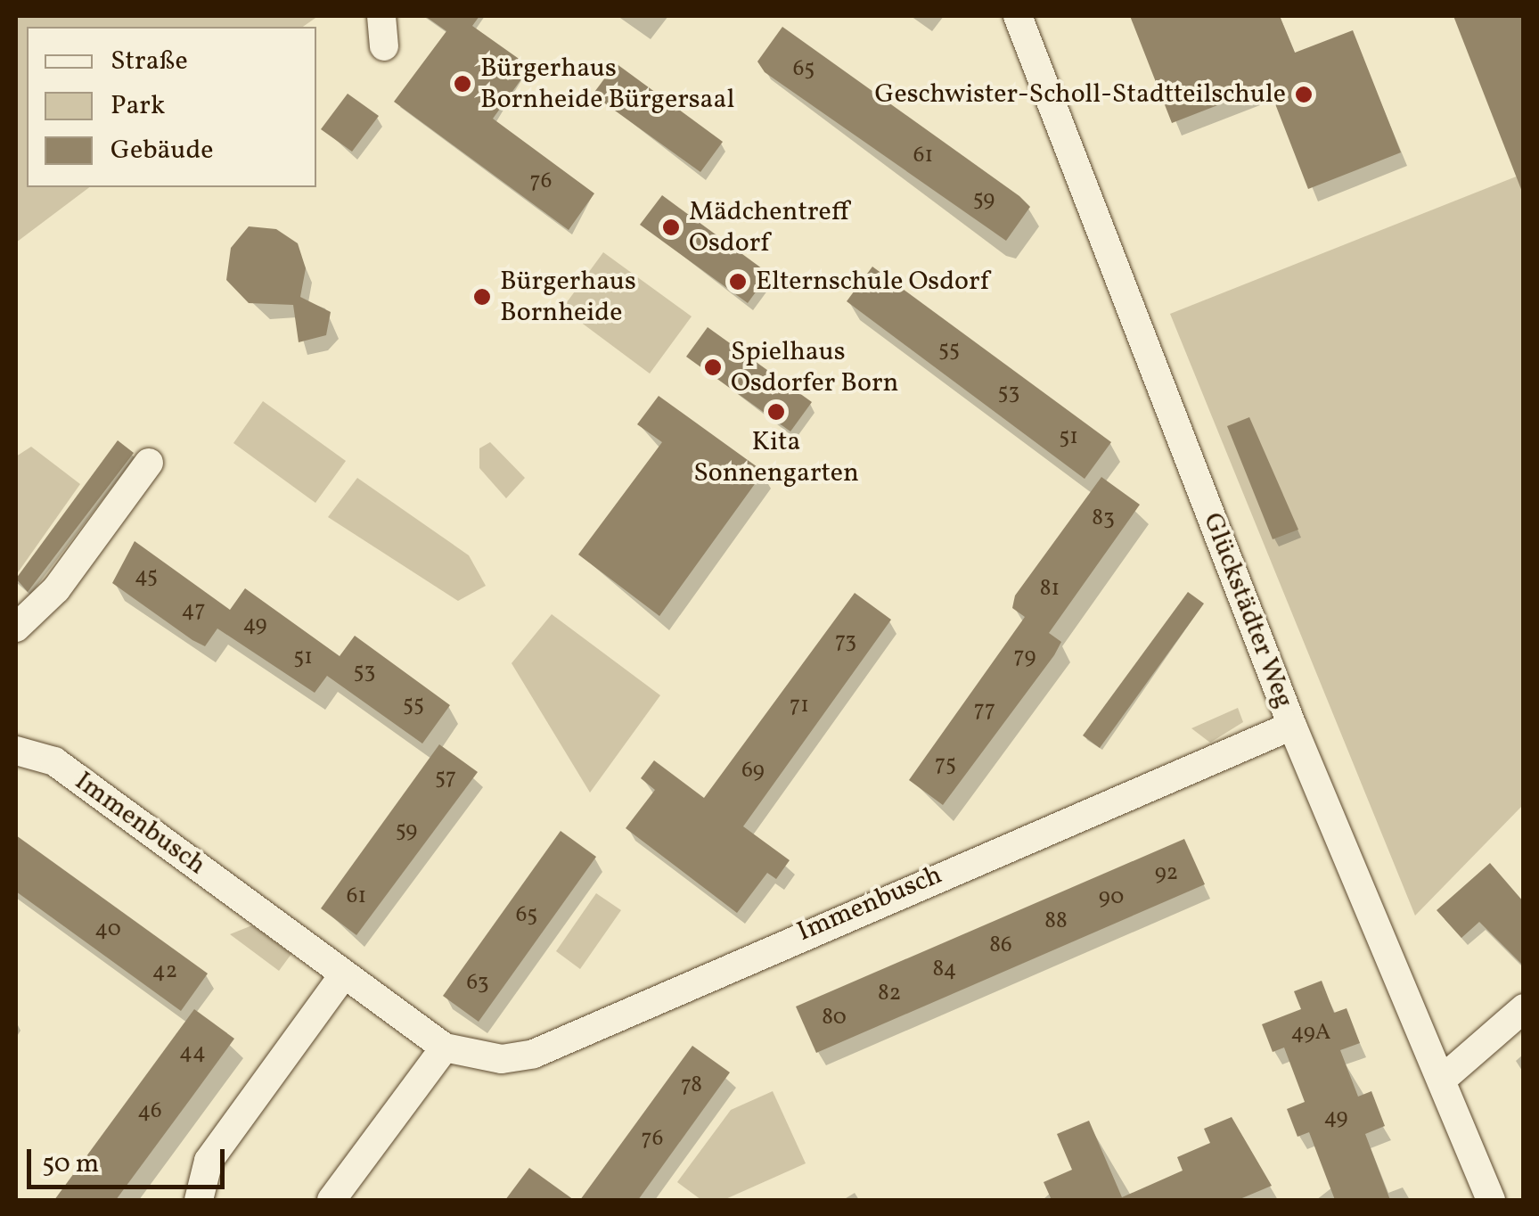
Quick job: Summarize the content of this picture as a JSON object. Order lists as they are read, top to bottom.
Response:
{
  "streets": {
    "street": ["Glückstädter Weg", "Immenbusch"]
  },
  "crossings": [
    ["Glückstädter Weg", "Immenbusch"]
  ],
  "places": [
    "Bürgerhaus Bornheide Bürgersaal",
    "Geschwister-Scholl-Stadtteilschule",
    "Mädchentreff Osdorf",
    "Elternschule Osdorf",
    "Bürgerhaus Bornheide",
    "Spielhaus Osdorfer Born",
    "Kita Sonnengarten"
  ],
  "house_numbers": [
    "65",
    "61",
    "76",
    "59",
    "55",
    "53",
    "51",
    "83",
    "45",
    "81",
    "47",
    "49",
    "73",
    "79",
    "51",
    "53",
    "55",
    "71",
    "77",
    "75",
    "69",
    "57",
    "59",
    "92",
    "61",
    "90",
    "65",
    "88",
    "40",
    "86",
    "84",
    "42",
    "63",
    "82",
    "80",
    "49A",
    "44",
    "78",
    "46",
    "49",
    "76"
  ],
  "legend": ["Straße", "Park", "Gebäude"],
  "scale_bar": "50 m"
}
